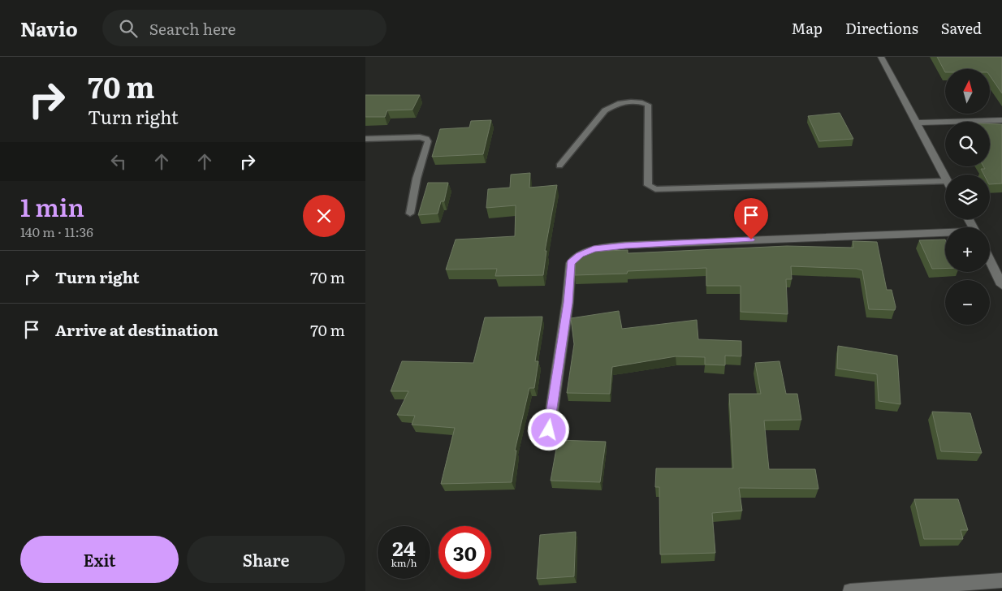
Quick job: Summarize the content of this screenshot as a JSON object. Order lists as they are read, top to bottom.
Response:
{
  "north": "top",
  "page": {
    "header": "Navio",
    "search": "Search here",
    "nav": ["Map", "Directions", "Saved"],
    "turn": ["70 m", "Turn right"],
    "map_buttons": ["+", "−"],
    "heading": ["1 min", "140 m · 11:36"],
    "list": [
      {
        "name": "Turn right",
        "value": "70 m"
      },
      {
        "name": "Arrive at destination",
        "value": "70 m"
      }
    ],
    "speed": "24 km/h",
    "limit": "30",
    "buttons": ["Exit", "Share"]
  }
}
